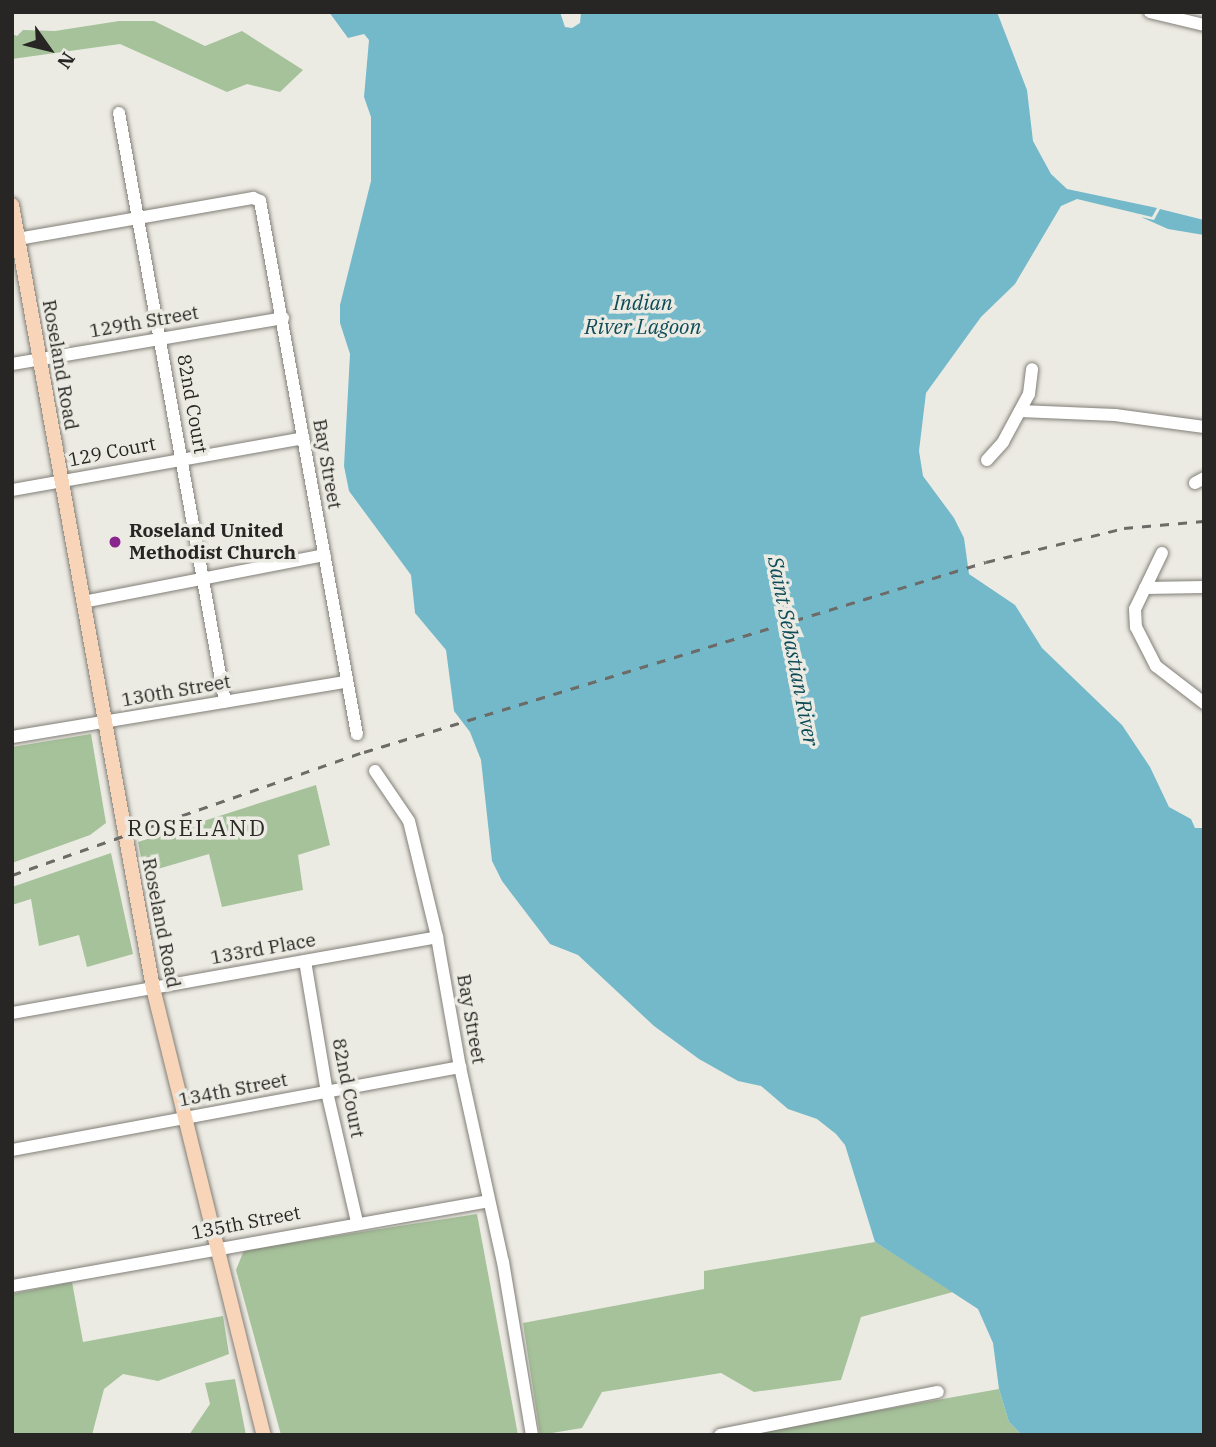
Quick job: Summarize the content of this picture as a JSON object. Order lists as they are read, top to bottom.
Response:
{
  "streets": {
    "main road": ["Roseland Road"],
    "street": [
      "129th Street",
      "82nd Court",
      "129 Court",
      "Bay Street",
      "130th Street",
      "133rd Place",
      "134th Street",
      "135th Street"
    ]
  },
  "crossings": [
    ["129th Street", "Roseland Road"],
    ["129th Street", "82nd Court"],
    ["129th Street", "Bay Street"],
    ["Roseland Road", "129 Court"],
    ["Roseland Road", "130th Street"],
    ["Roseland Road", "133rd Place"],
    ["Roseland Road", "134th Street"],
    ["Roseland Road", "135th Street"],
    ["82nd Court", "129 Court"],
    ["82nd Court", "Bay Street"],
    ["82nd Court", "130th Street"],
    ["82nd Court", "133rd Place"],
    ["82nd Court", "134th Street"],
    ["82nd Court", "135th Street"],
    ["129 Court", "Bay Street"],
    ["Bay Street", "130th Street"],
    ["Bay Street", "133rd Place"],
    ["Bay Street", "134th Street"],
    ["Bay Street", "135th Street"]
  ],
  "districts": ["ROSELAND"],
  "water": ["Indian River Lagoon", "Saint Sebastian River"],
  "places": ["Roseland United Methodist Church"],
  "north": "bottom right"
}
